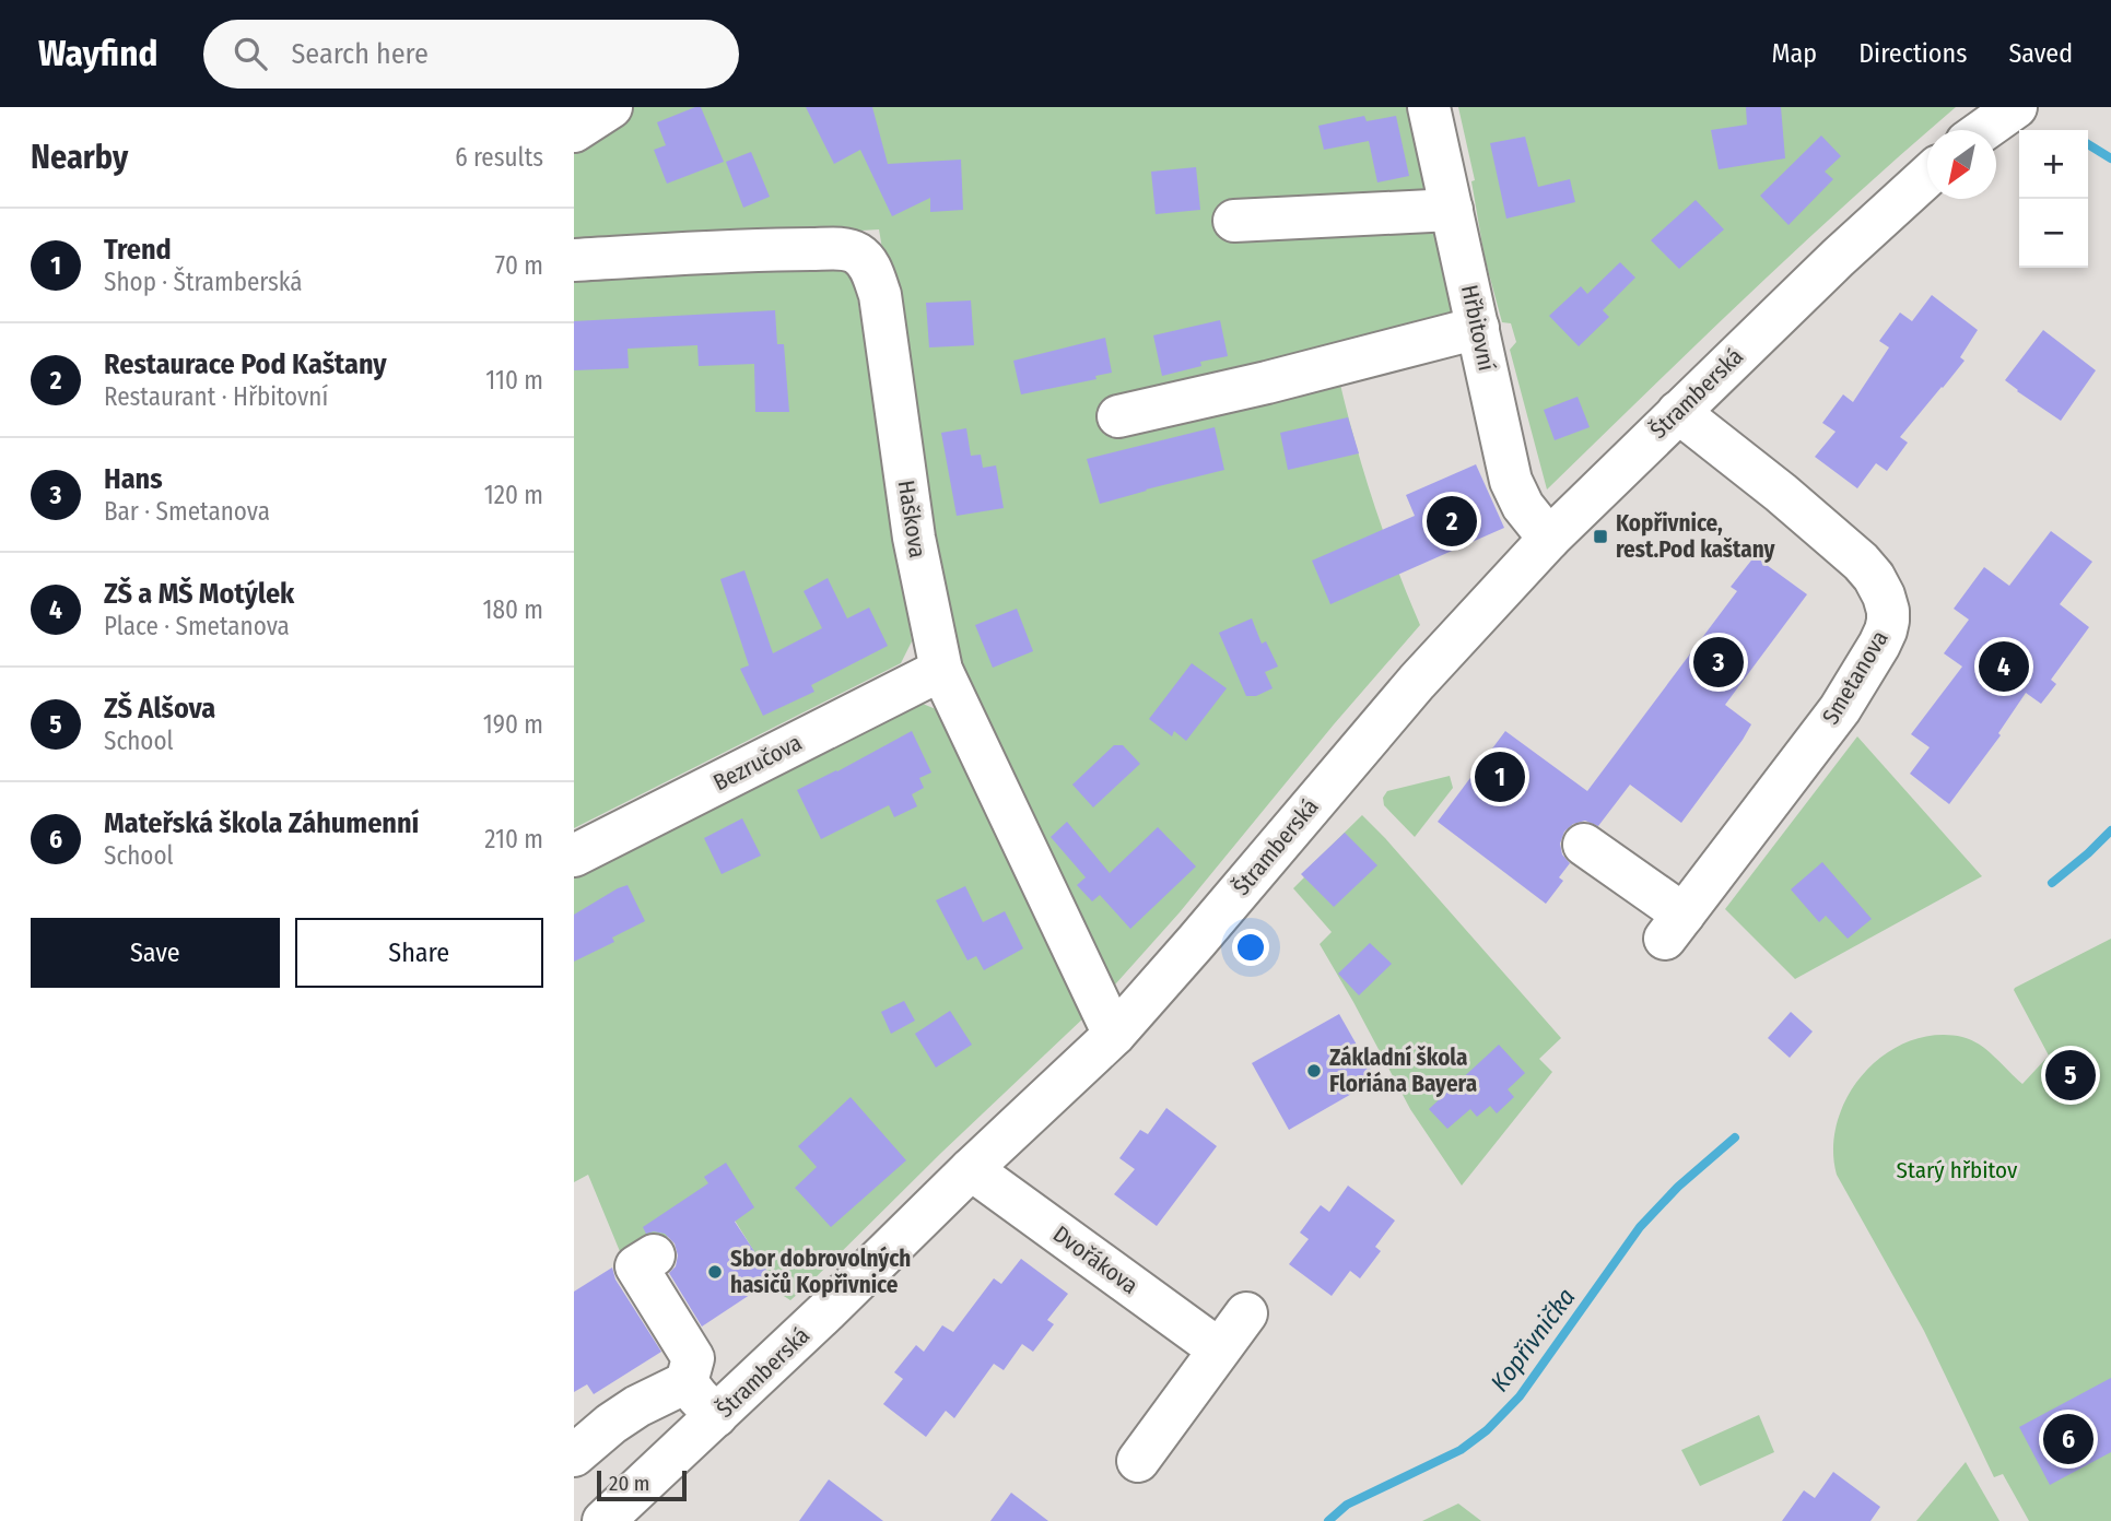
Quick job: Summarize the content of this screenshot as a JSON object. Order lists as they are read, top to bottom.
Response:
{
  "streets": {
    "street": [
      "Hřbitovní",
      "Štramberská",
      "Haškova",
      "Smetanova",
      "Bezručova",
      "Dvořákova"
    ]
  },
  "crossings": [
    ["Hřbitovní", "Štramberská"],
    ["Štramberská", "Haškova"],
    ["Štramberská", "Smetanova"],
    ["Štramberská", "Dvořákova"],
    ["Haškova", "Bezručova"]
  ],
  "water": ["Kopřivnička"],
  "parks": ["Starý hřbitov"],
  "places": {
    "transit": ["Kopřivnice, rest.Pod kaštany"],
    "other": ["Základní škola Floriána Bayera", "Sbor dobrovolných hasičů Kopřivnice"]
  },
  "scale_bar": "20 m",
  "north": "bottom left",
  "page": {
    "header": "Wayfind",
    "search": "Search here",
    "nav": ["Map", "Directions", "Saved"],
    "heading": ["Nearby", "6 results"],
    "map_buttons": ["+", "−"],
    "list": [
      {
        "mark": "1",
        "name": "Trend",
        "note": "Shop · Štramberská",
        "value": "70 m"
      },
      {
        "mark": "2",
        "name": "Restaurace Pod Kaštany",
        "note": "Restaurant · Hřbitovní",
        "value": "110 m"
      },
      {
        "mark": "3",
        "name": "Hans",
        "note": "Bar · Smetanova",
        "value": "120 m"
      },
      {
        "mark": "4",
        "name": "ZŠ a MŠ Motýlek",
        "note": "Place · Smetanova",
        "value": "180 m"
      },
      {
        "mark": "5",
        "name": "ZŠ Alšova",
        "note": "School",
        "value": "190 m"
      },
      {
        "mark": "6",
        "name": "Mateřská škola Záhumenní",
        "note": "School",
        "value": "210 m"
      }
    ],
    "pins": [
      "2",
      "3",
      "4",
      "1",
      "5",
      "6"
    ],
    "buttons": ["Save", "Share"],
    "scale": "20 m"
  }
}
